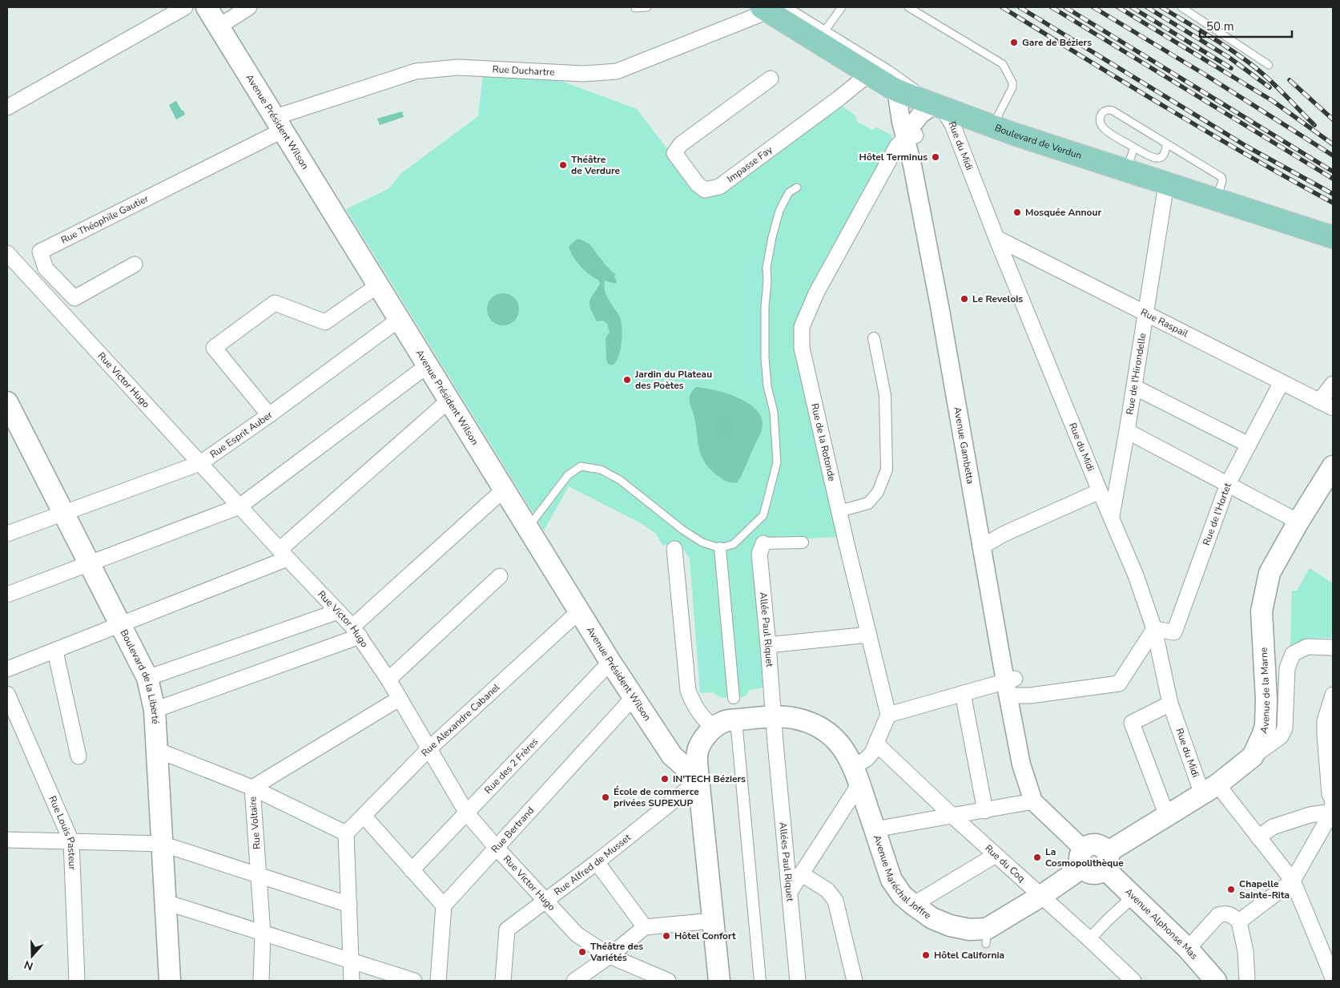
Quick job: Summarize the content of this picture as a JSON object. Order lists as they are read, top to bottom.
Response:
{
  "streets": {
    "main road": [
      "Avenue Président Wilson",
      "Boulevard de Verdun",
      "Boulevard de la Liberté",
      "Avenue de la Marne",
      "Avenue Maréchal Joffre",
      "Avenue Alphonse Mas"
    ],
    "street": [
      "Rue Duchartre",
      "Rue du Midi",
      "Impasse Fay",
      "Rue Théophile Gautier",
      "Rue Raspail",
      "Rue de l'Hirondelle",
      "Rue Victor Hugo",
      "Rue Esprit Auber",
      "Rue de la Rotonde",
      "Avenue Gambetta",
      "Rue de l'Hortet",
      "Allée Paul Riquet",
      "Rue Alexandre Cabanel",
      "Rue des 2 Frères",
      "Rue Voltaire",
      "Rue Bertrand",
      "Rue Louis Pasteur",
      "Allées Paul Riquet",
      "Rue du Coq",
      "Rue Alfred de Musset"
    ]
  },
  "crossings": [
    ["Rue Duchartre", "Avenue Président Wilson"],
    ["Rue Duchartre", "Boulevard de Verdun"],
    ["Rue Duchartre", "Rue Théophile Gautier"],
    ["Avenue Président Wilson", "Rue Théophile Gautier"],
    ["Avenue Président Wilson", "Rue Esprit Auber"],
    ["Avenue Président Wilson", "Rue Alexandre Cabanel"],
    ["Avenue Président Wilson", "Rue des 2 Frères"],
    ["Avenue Président Wilson", "Rue Bertrand"],
    ["Avenue Président Wilson", "Rue Alfred de Musset"],
    ["Boulevard de Verdun", "Rue du Midi"],
    ["Boulevard de Verdun", "Impasse Fay"],
    ["Boulevard de Verdun", "Rue de l'Hirondelle"],
    ["Boulevard de Verdun", "Avenue Gambetta"],
    ["Rue du Midi", "Rue Raspail"],
    ["Rue du Midi", "Rue de l'Hirondelle"],
    ["Rue du Midi", "Rue de l'Hortet"],
    ["Rue du Midi", "Avenue de la Marne"],
    ["Rue Raspail", "Rue de l'Hirondelle"],
    ["Rue Raspail", "Rue de l'Hortet"],
    ["Rue Victor Hugo", "Rue Esprit Auber"],
    ["Rue Victor Hugo", "Rue Alexandre Cabanel"],
    ["Rue Victor Hugo", "Rue des 2 Frères"],
    ["Rue Victor Hugo", "Rue Voltaire"],
    ["Rue Victor Hugo", "Rue Bertrand"],
    ["Rue Victor Hugo", "Rue Alfred de Musset"],
    ["Rue Esprit Auber", "Boulevard de la Liberté"],
    ["Rue de la Rotonde", "Avenue Gambetta"],
    ["Allée Paul Riquet", "Allées Paul Riquet"],
    ["Allée Paul Riquet", "Avenue Maréchal Joffre"],
    ["Avenue de la Marne", "Avenue Alphonse Mas"],
    ["Allées Paul Riquet", "Avenue Maréchal Joffre"],
    ["Rue du Coq", "Avenue Maréchal Joffre"]
  ],
  "places": [
    "Gare de Béziers",
    "Hôtel Terminus",
    "Théâtre de Verdure",
    "Mosquée Annour",
    "Le Revelois",
    "Jardin du Plateau des Poètes",
    "IN'TECH Béziers",
    "École de commerce privées SUPEXUP",
    "La Cosmopolithèque",
    "Chapelle Sainte-Rita",
    "Hôtel Confort",
    "Théâtre des Variétés",
    "Hôtel California"
  ],
  "scale_bar": "50 m",
  "north": "bottom"
}
